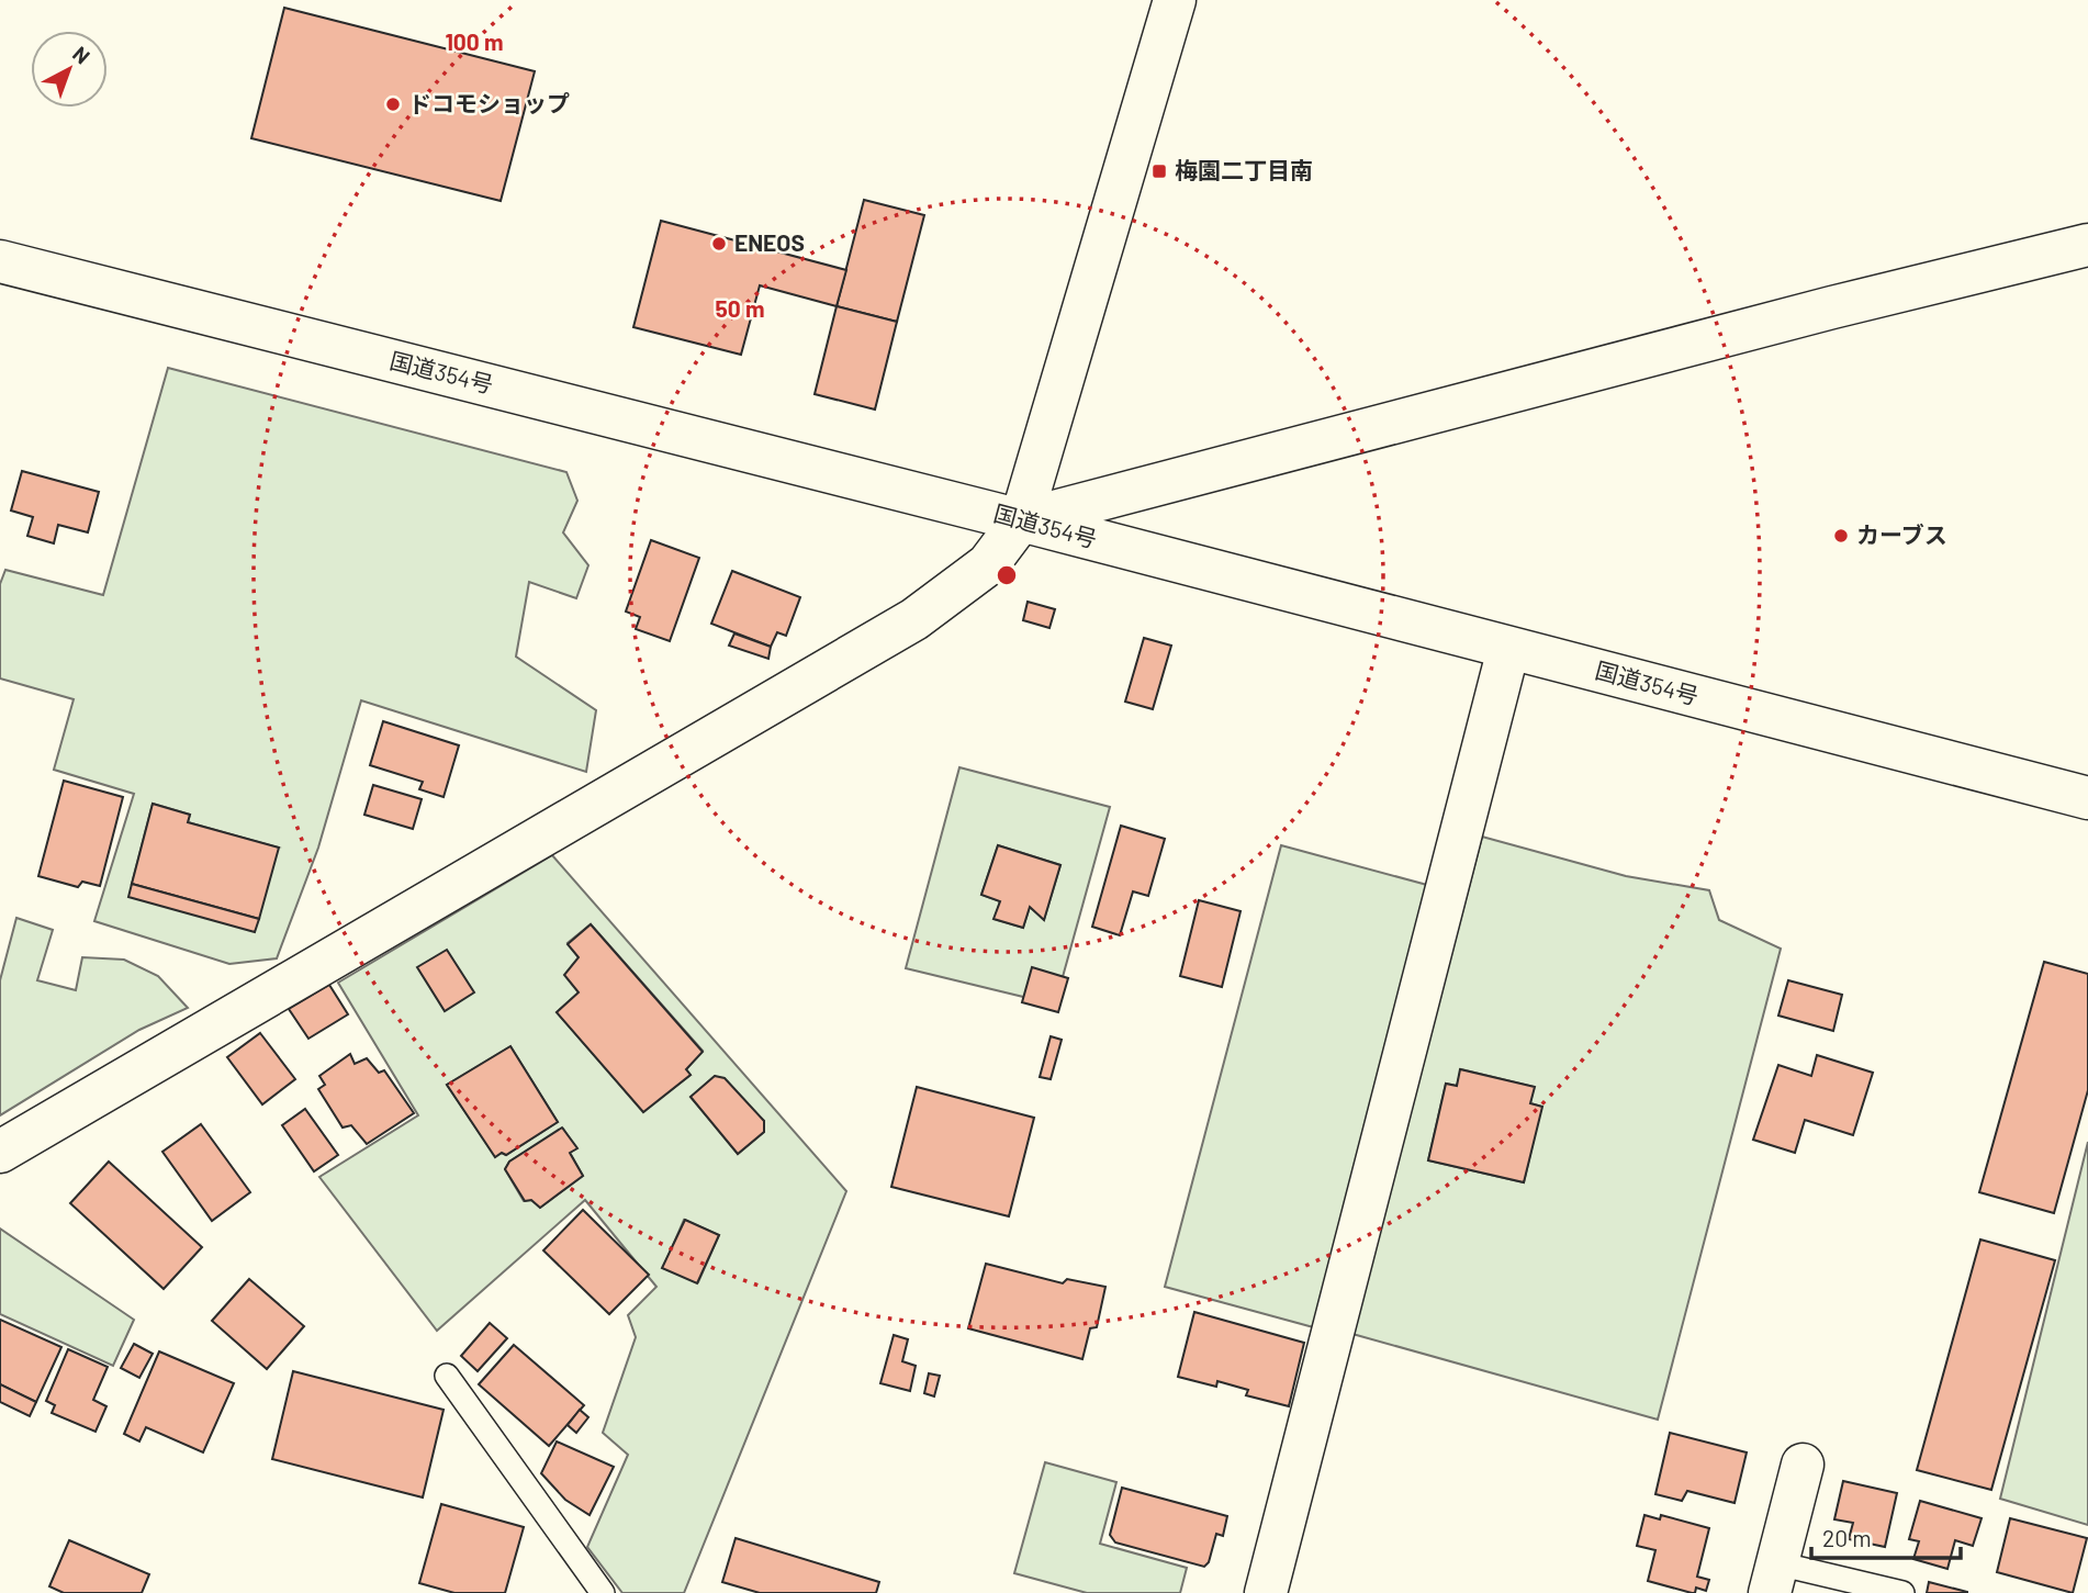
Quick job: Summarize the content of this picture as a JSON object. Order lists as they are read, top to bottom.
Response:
{
  "streets": {
    "main road": ["国道354号"]
  },
  "places": {
    "other": ["ドコモショップ", "ENEOS", "カーブス"],
    "transit": ["梅園二丁目南"]
  },
  "scale_bar": "20 m",
  "north": "top right",
  "rings": ["100 m", "50 m"]
}
